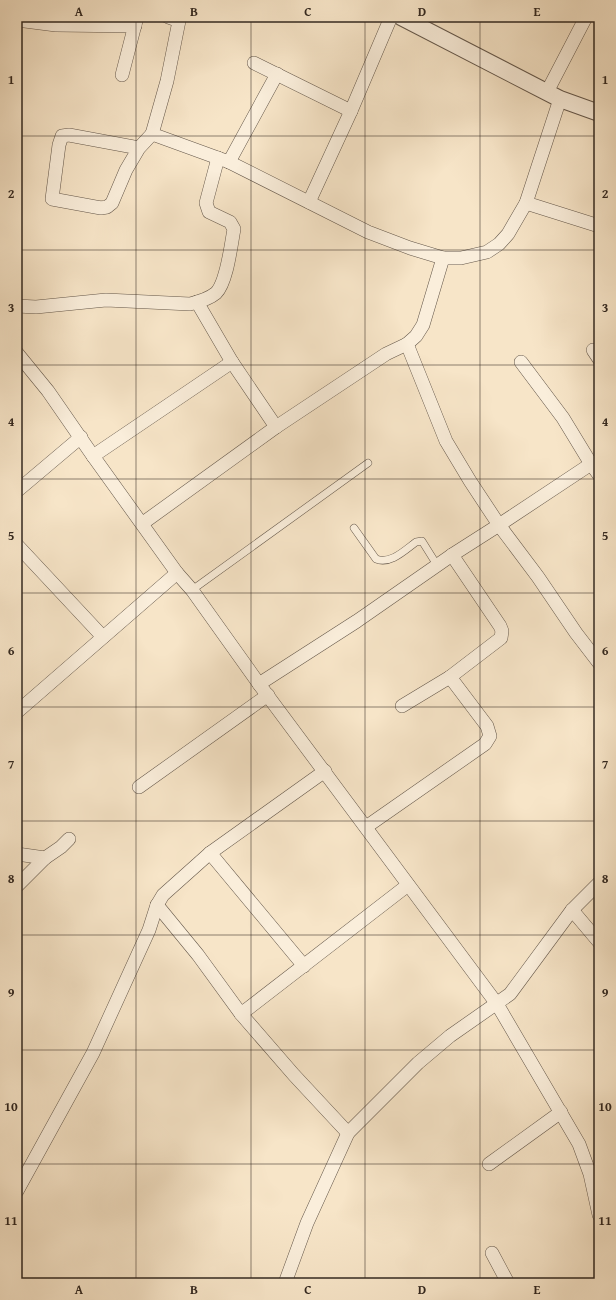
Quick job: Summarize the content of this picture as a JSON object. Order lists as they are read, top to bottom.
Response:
{
  "grid": {
    "columns": [
      "A",
      "B",
      "C",
      "D",
      "E"
    ],
    "rows": [
      "1",
      "2",
      "3",
      "4",
      "5",
      "6",
      "7",
      "8",
      "9",
      "10",
      "11"
    ]
  }
}
